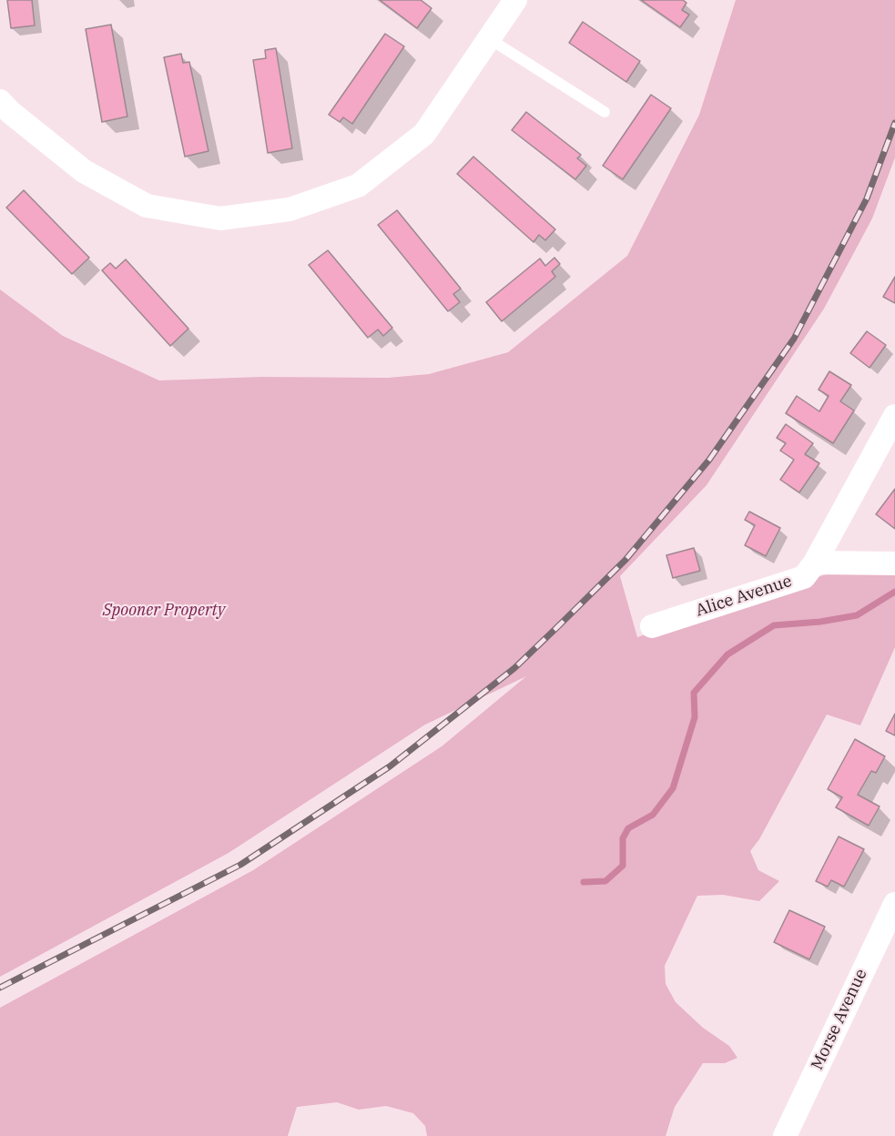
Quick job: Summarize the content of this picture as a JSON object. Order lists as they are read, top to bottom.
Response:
{
  "streets": {
    "street": ["Alice Avenue", "Morse Avenue"]
  },
  "parks": ["Spooner Property"]
}
